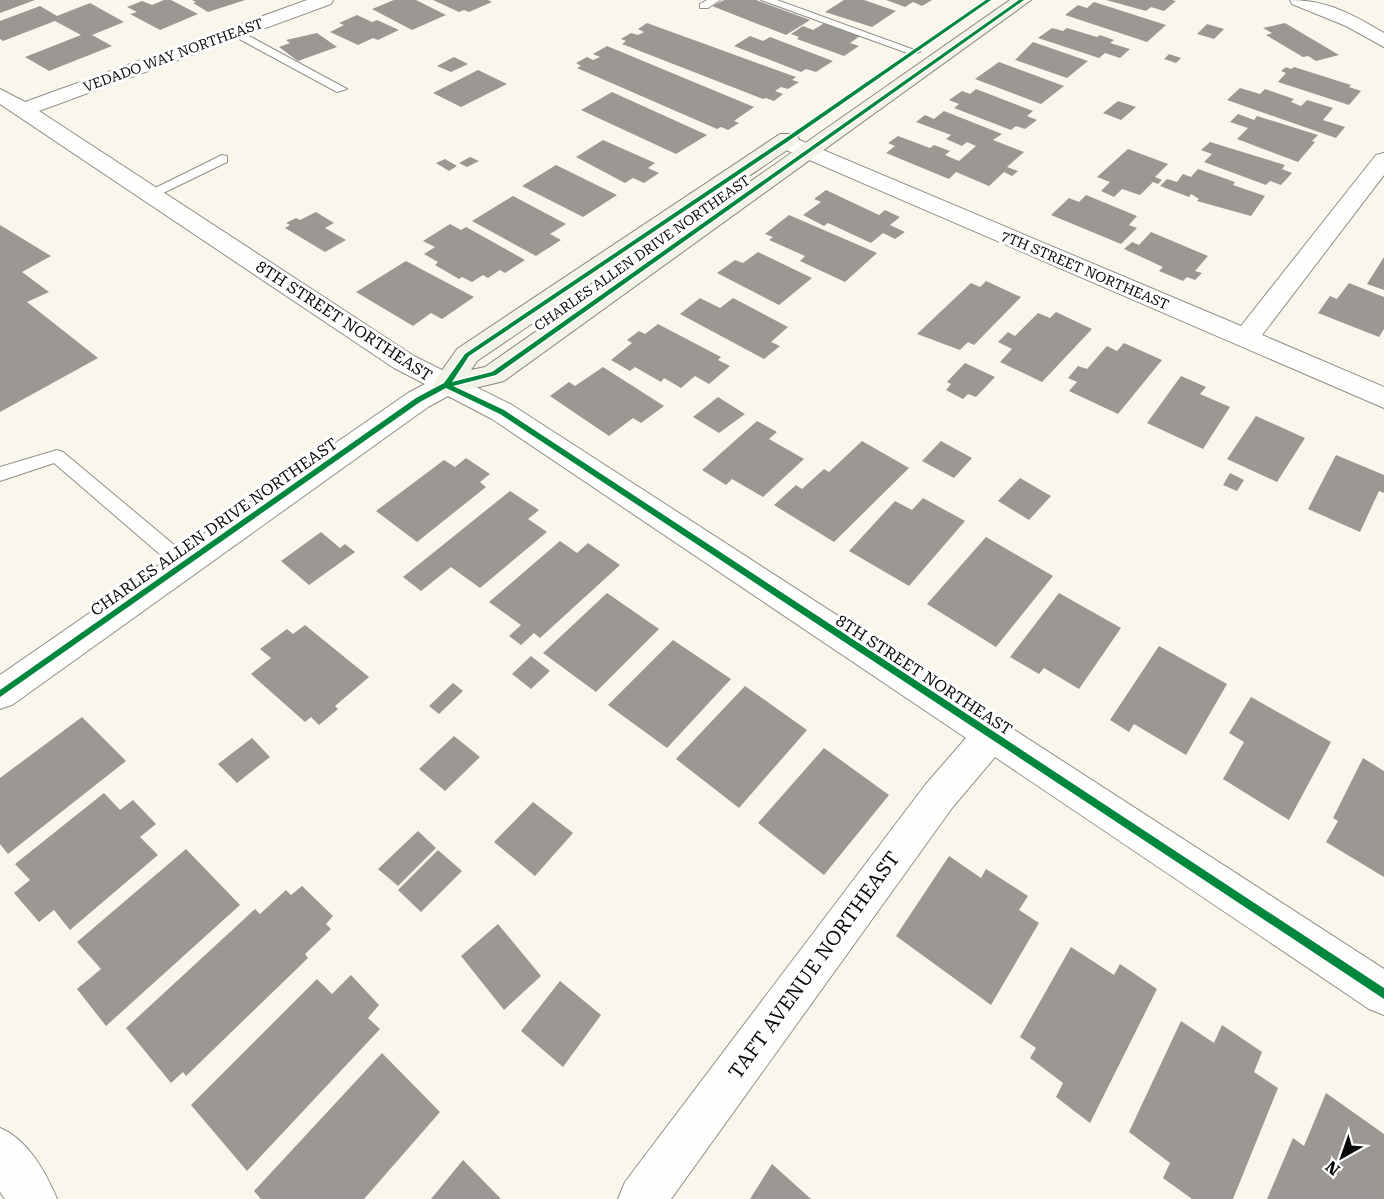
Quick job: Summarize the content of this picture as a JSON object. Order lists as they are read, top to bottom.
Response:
{
  "streets": {
    "street": [
      "VEDADO WAY NORTHEAST",
      "CHARLES ALLEN DRIVE NORTHEAST",
      "7TH STREET NORTHEAST",
      "8TH STREET NORTHEAST",
      "TAFT AVENUE NORTHEAST"
    ]
  },
  "crossings": [
    ["VEDADO WAY NORTHEAST", "8TH STREET NORTHEAST"],
    ["CHARLES ALLEN DRIVE NORTHEAST", "7TH STREET NORTHEAST"],
    ["CHARLES ALLEN DRIVE NORTHEAST", "8TH STREET NORTHEAST"],
    ["8TH STREET NORTHEAST", "TAFT AVENUE NORTHEAST"]
  ],
  "north": "bottom left"
}
